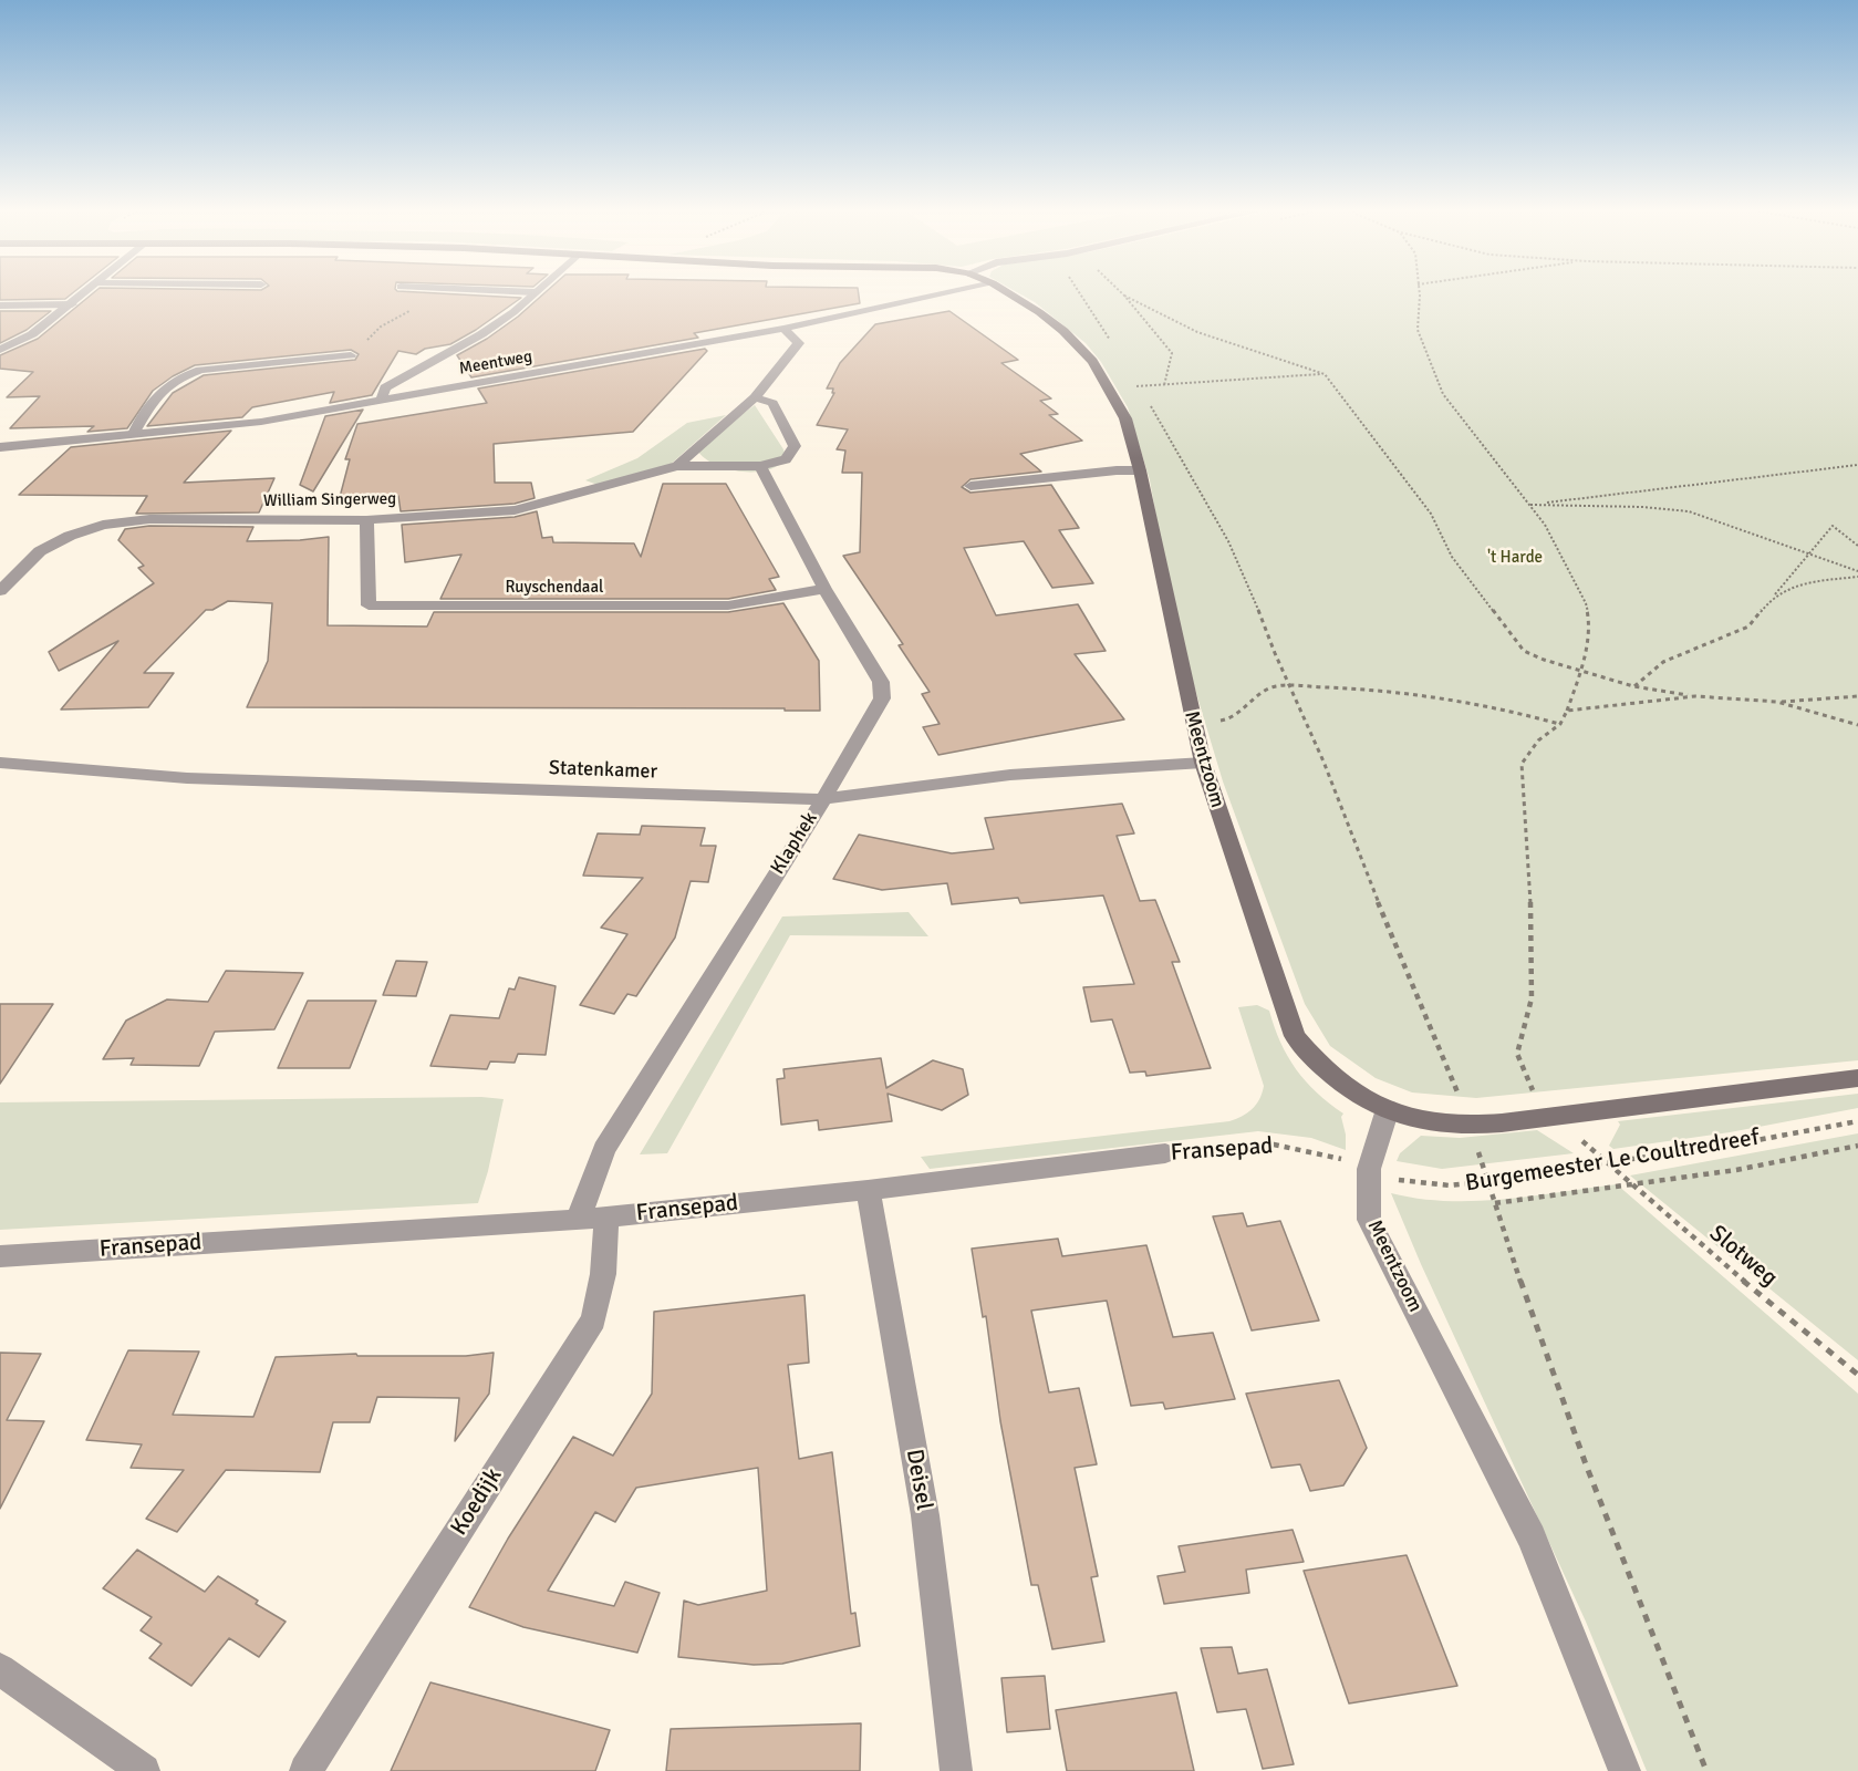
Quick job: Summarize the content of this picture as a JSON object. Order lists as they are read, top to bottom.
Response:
{
  "streets": {
    "street": [
      "Meentweg",
      "William Singerweg",
      "Ruyschendaal",
      "Meentzoom",
      "Statenkamer",
      "Klaphek",
      "Fransepad",
      "Deisel",
      "Koedijk"
    ],
    "path": ["Burgemeester Le Coultredreef", "Slotweg"]
  },
  "crossings": [
    ["Meentweg", "William Singerweg"],
    ["William Singerweg", "Ruyschendaal"],
    ["William Singerweg", "Klaphek"],
    ["Ruyschendaal", "Klaphek"],
    ["Meentzoom", "Statenkamer"],
    ["Meentzoom", "Fransepad"],
    ["Meentzoom", "Burgemeester Le Coultredreef"],
    ["Statenkamer", "Klaphek"],
    ["Klaphek", "Fransepad"],
    ["Klaphek", "Koedijk"],
    ["Fransepad", "Burgemeester Le Coultredreef"],
    ["Fransepad", "Deisel"],
    ["Fransepad", "Koedijk"],
    ["Burgemeester Le Coultredreef", "Slotweg"]
  ],
  "parks": ["'t Harde"]
}
